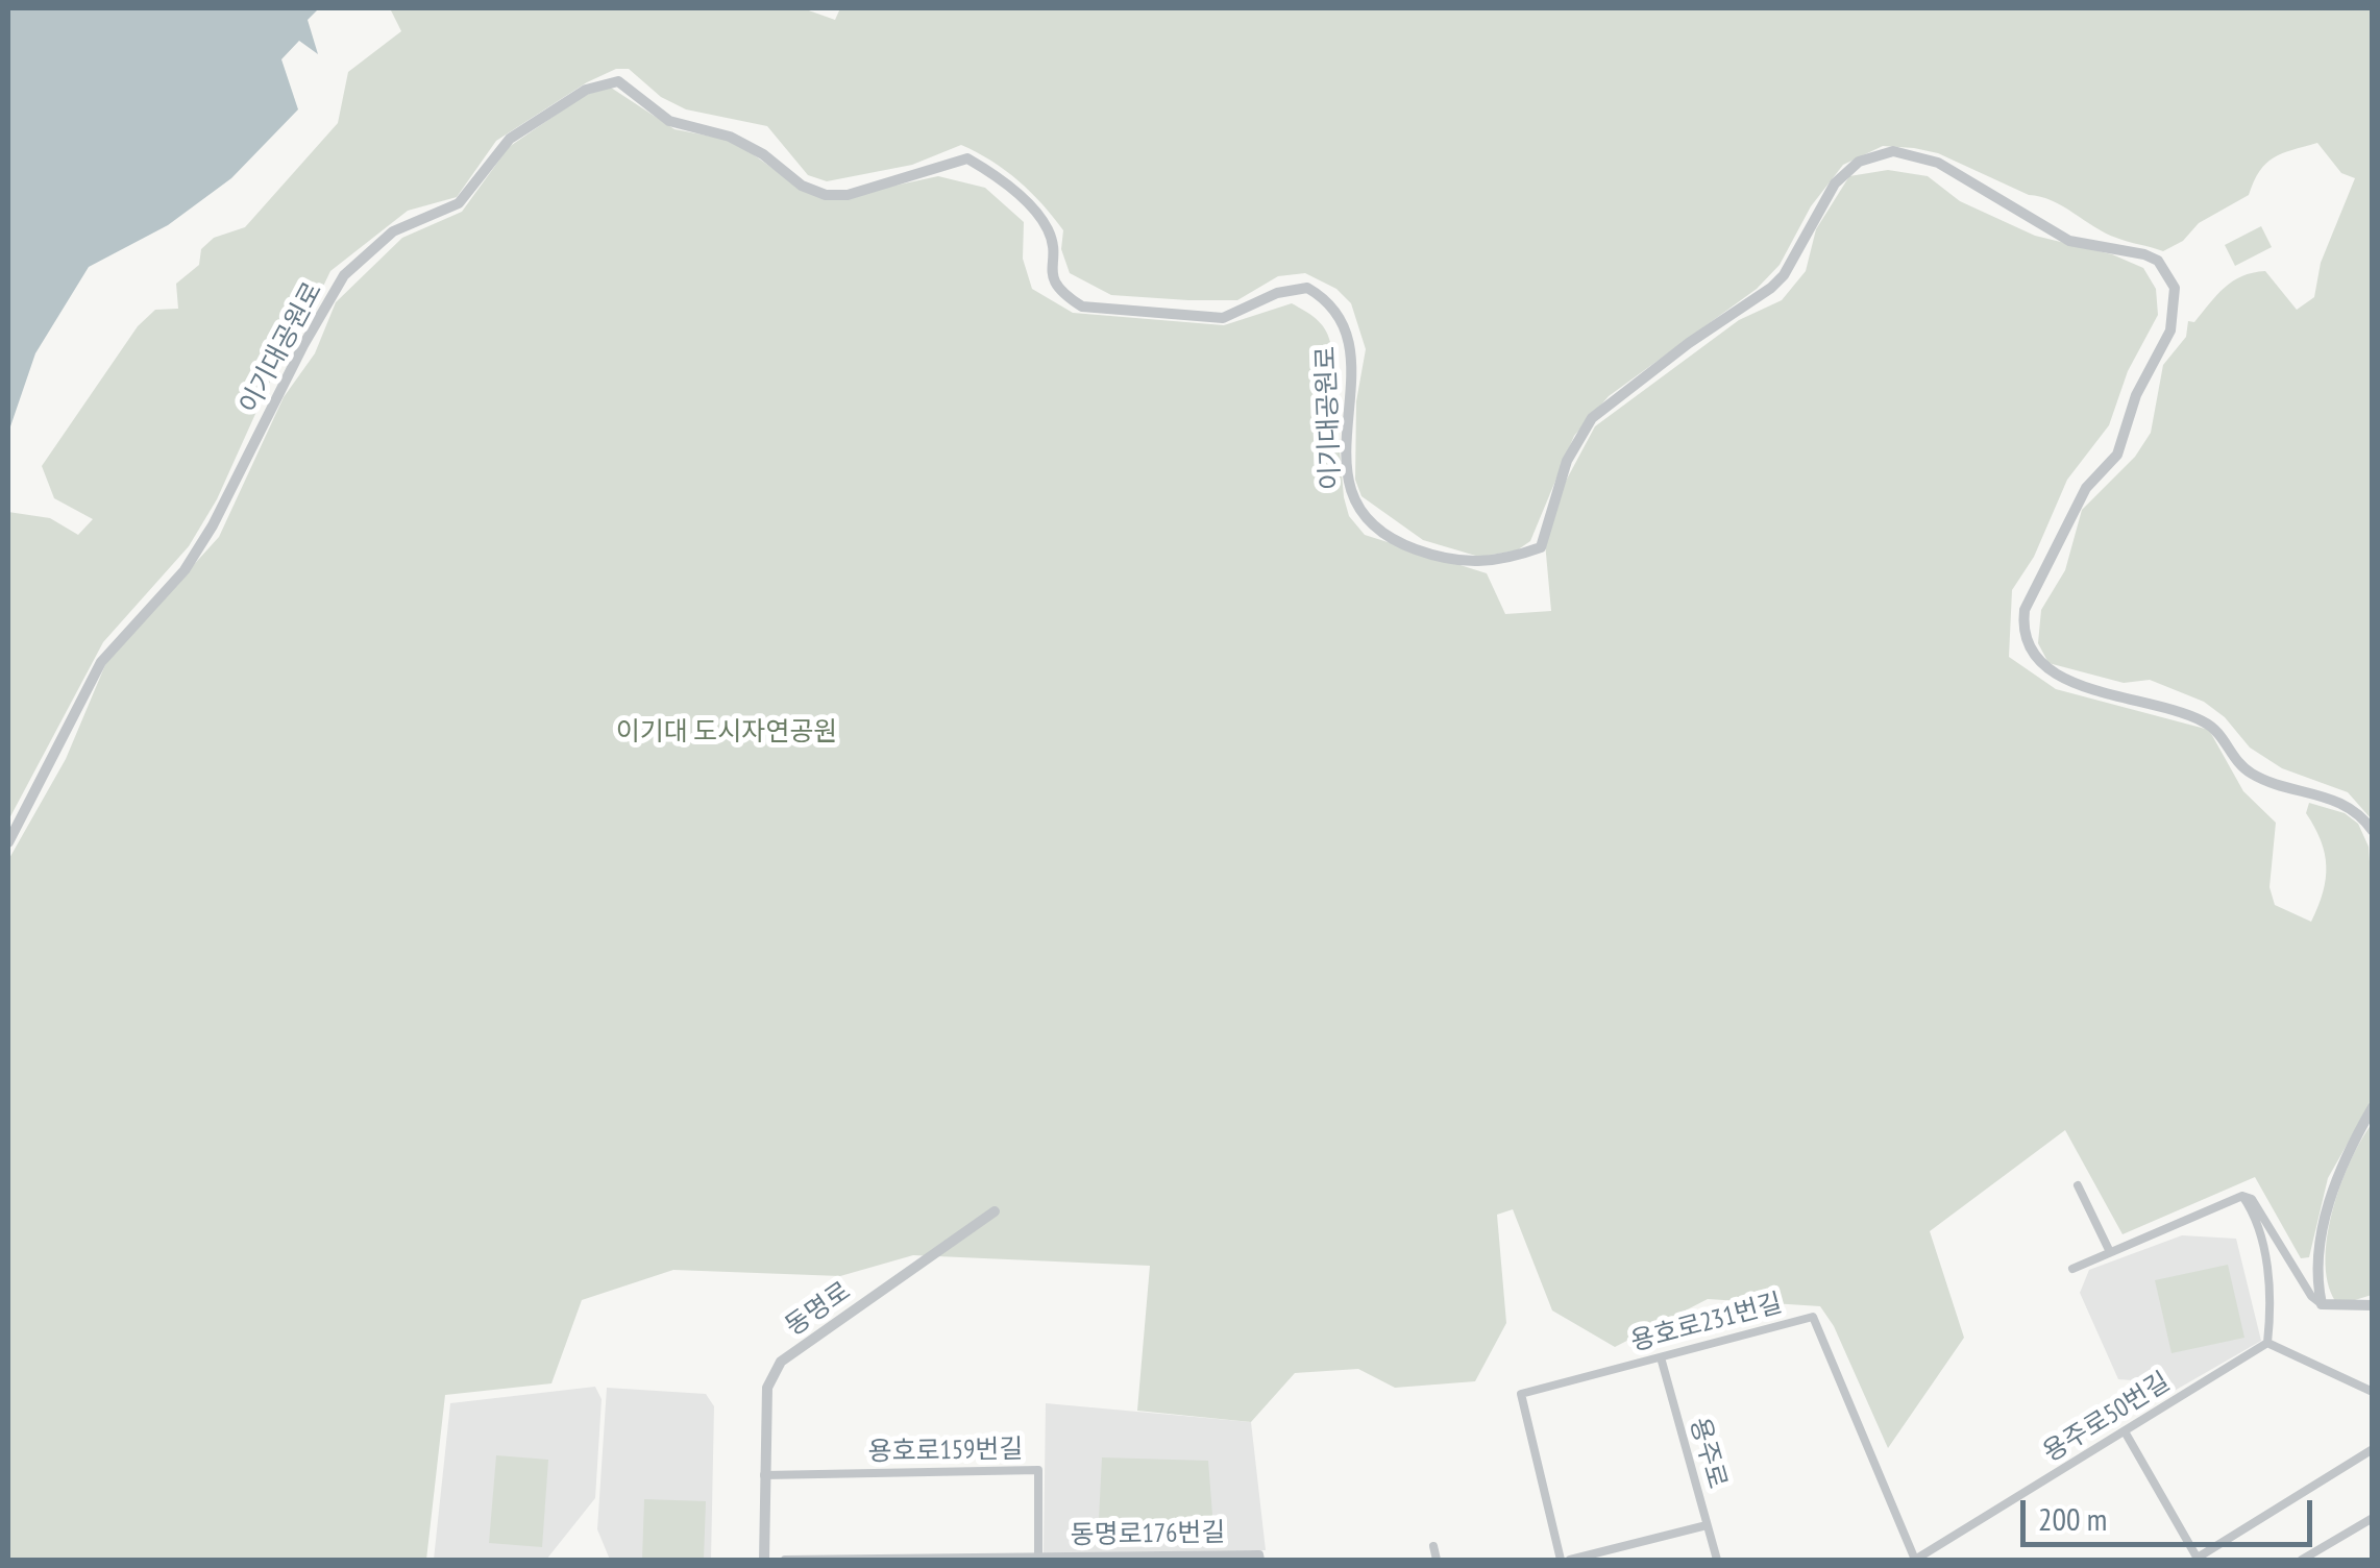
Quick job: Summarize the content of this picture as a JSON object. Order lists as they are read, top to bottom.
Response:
{
  "streets": {
    "street": [
      "이기대공원로",
      "동명로",
      "용호로231번길",
      "용주로50번길",
      "용호로159번길",
      "용주로",
      "동명로176번길"
    ]
  },
  "crossings": [
    ["동명로", "용호로159번길"],
    ["용호로231번길", "용주로50번길"],
    ["용호로231번길", "용주로"],
    ["용호로159번길", "동명로176번길"]
  ],
  "parks": ["이기대 도시자연공원"],
  "scale_bar": "200 m"
}
